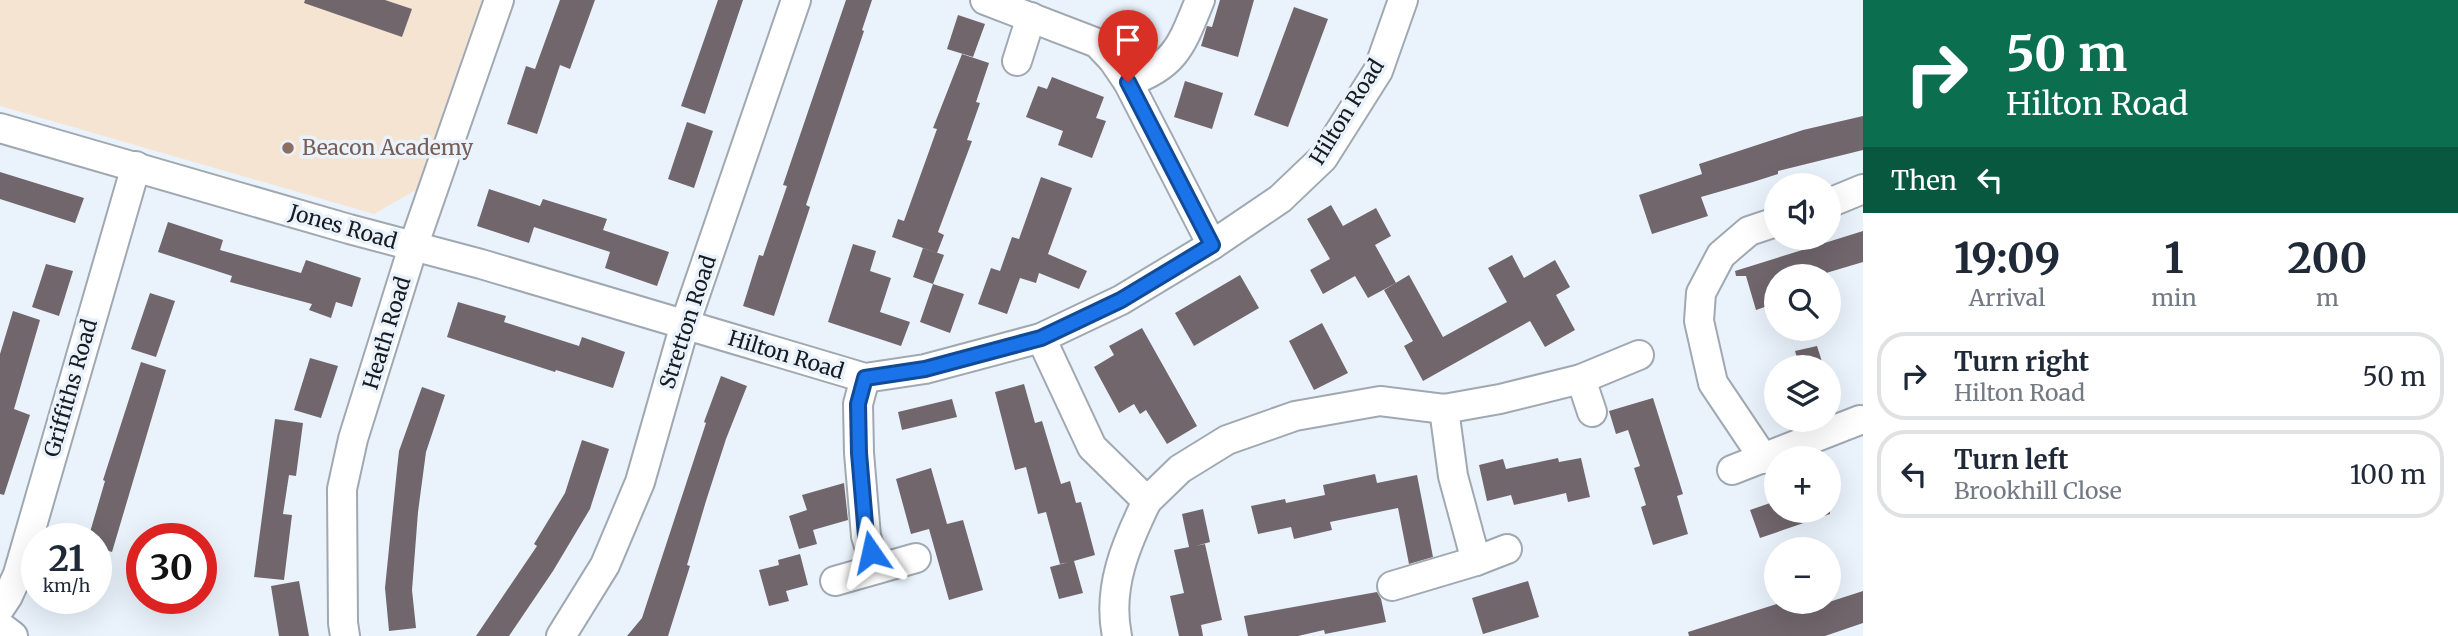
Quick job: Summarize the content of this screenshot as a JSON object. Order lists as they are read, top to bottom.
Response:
{
  "streets": {
    "street": [
      "Hilton Road",
      "Jones Road",
      "Stretton Road",
      "Heath Road",
      "Griffiths Road"
    ]
  },
  "crossings": [
    ["Hilton Road", "Jones Road"],
    ["Hilton Road", "Stretton Road"],
    ["Jones Road", "Stretton Road"],
    ["Jones Road", "Heath Road"],
    ["Jones Road", "Griffiths Road"]
  ],
  "places": ["Beacon Academy"],
  "page": {
    "turn": ["50 m", "Hilton Road"],
    "then": "Then",
    "map_buttons": ["+", "−"],
    "eta": [
      "19:09",
      "Arrival",
      "1",
      "min",
      "200",
      "m"
    ],
    "list": [
      {
        "name": "Turn right",
        "note": "Hilton Road",
        "value": "50 m"
      },
      {
        "name": "Turn left",
        "note": "Brookhill Close",
        "value": "100 m"
      }
    ],
    "speed": "21 km/h",
    "limit": "30"
  }
}
